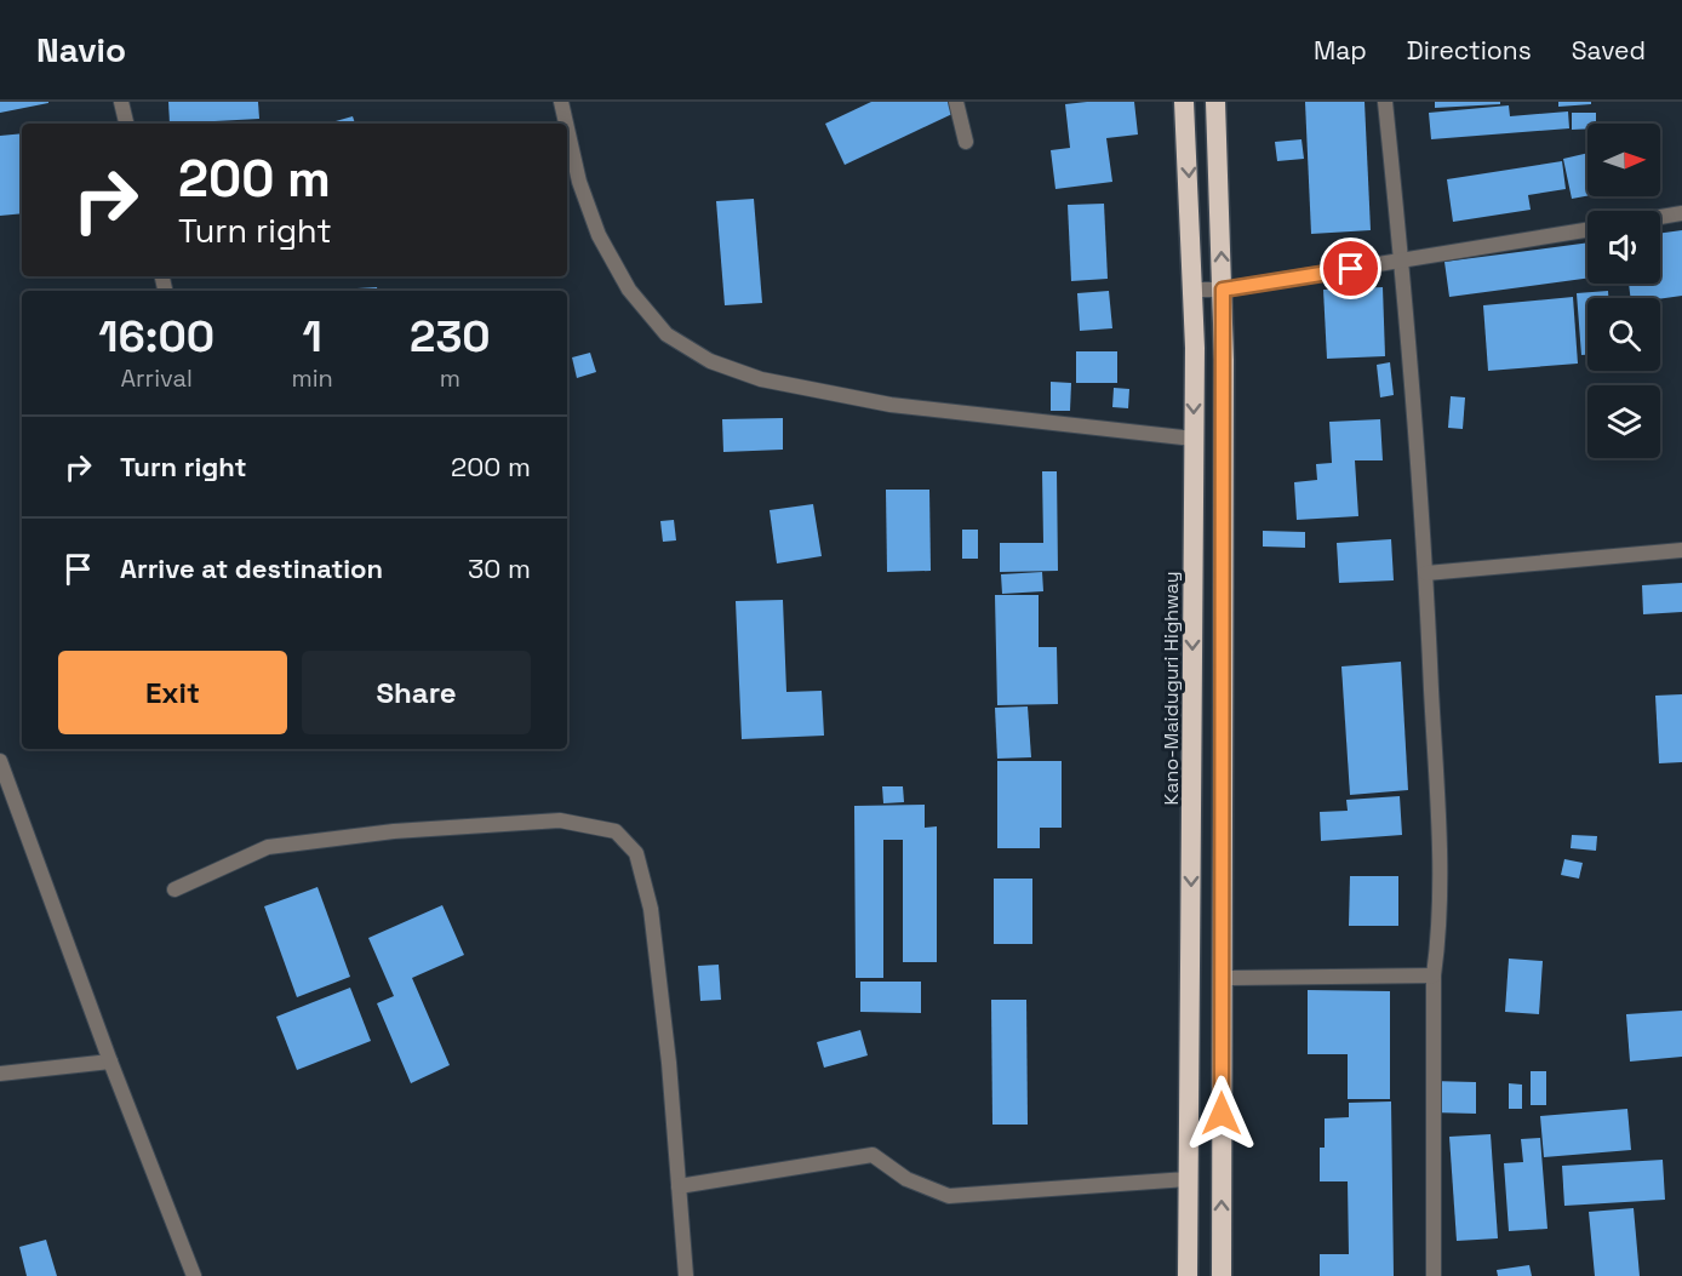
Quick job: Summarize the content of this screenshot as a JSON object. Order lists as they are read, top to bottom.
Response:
{
  "streets": {
    "highway": ["Kano-Maiduguri Highway"]
  },
  "north": "right",
  "page": {
    "header": "Navio",
    "nav": ["Map", "Directions", "Saved"],
    "turn": ["200 m", "Turn right"],
    "eta": [
      "16:00",
      "Arrival",
      "1",
      "min",
      "230",
      "m"
    ],
    "list": [
      {
        "name": "Turn right",
        "value": "200 m"
      },
      {
        "name": "Arrive at destination",
        "value": "30 m"
      }
    ],
    "buttons": ["Exit", "Share"]
  }
}
